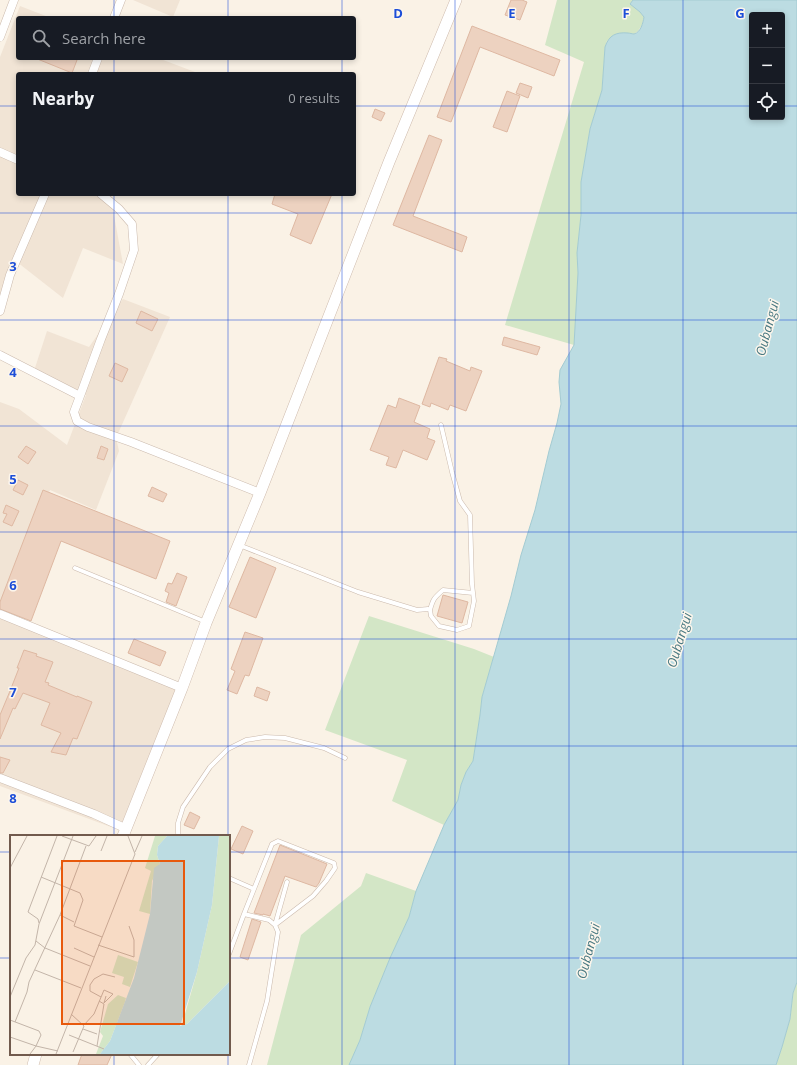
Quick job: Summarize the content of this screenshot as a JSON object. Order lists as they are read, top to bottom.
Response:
{
  "water": ["Oubangui"],
  "page": {
    "map_buttons": ["+", "−"],
    "search": "Search here",
    "heading": ["Nearby", "0 results"]
  },
  "grid": {
    "columns": [
      "D",
      "E",
      "F",
      "G"
    ],
    "rows": [
      "3",
      "4",
      "5",
      "6",
      "7",
      "8"
    ]
  }
}
